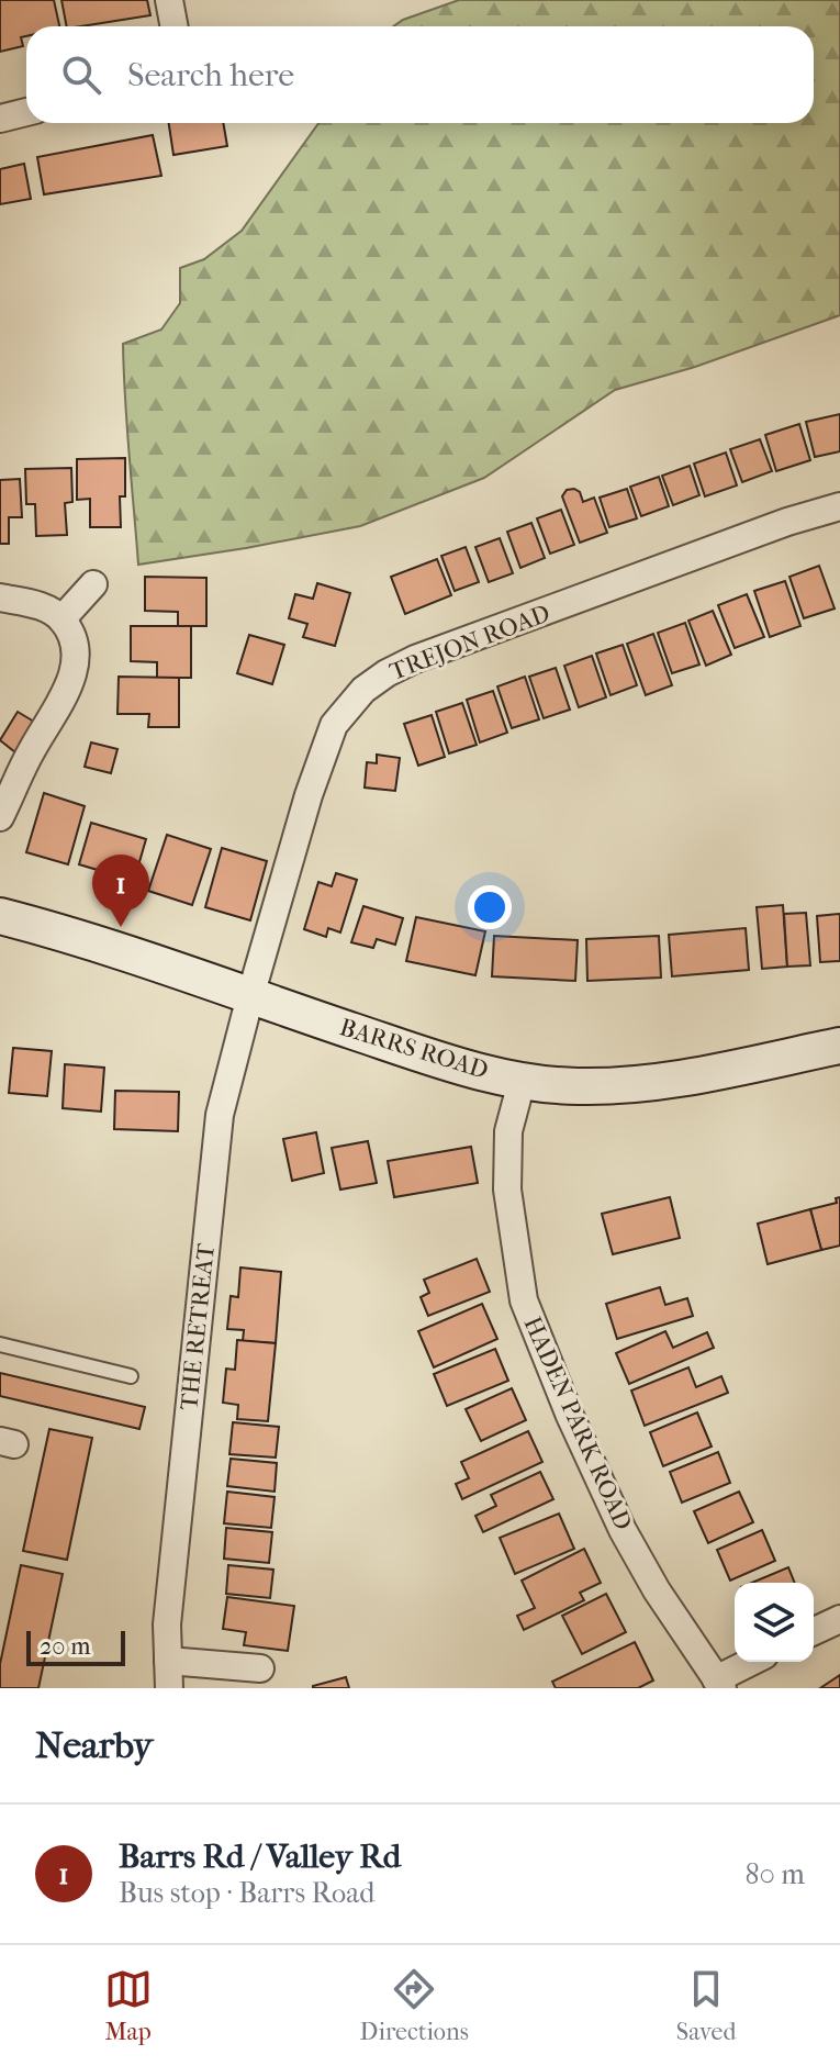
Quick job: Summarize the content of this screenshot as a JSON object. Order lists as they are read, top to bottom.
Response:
{
  "streets": {
    "street": [
      "TREJON ROAD",
      "BARRS ROAD",
      "THE RETREAT",
      "HADEN PARK ROAD"
    ]
  },
  "crossings": [
    ["TREJON ROAD", "BARRS ROAD"],
    ["TREJON ROAD", "THE RETREAT"],
    ["BARRS ROAD", "THE RETREAT"],
    ["BARRS ROAD", "HADEN PARK ROAD"]
  ],
  "scale_bar": "20 m",
  "page": {
    "search": "Search here",
    "pins": "1",
    "scale": "20 m",
    "heading": "Nearby",
    "list": [
      {
        "mark": "1",
        "name": "Barrs Rd / Valley Rd",
        "note": "Bus stop · Barrs Road",
        "value": "80 m"
      }
    ],
    "nav": ["Map", "Directions", "Saved"]
  }
}
